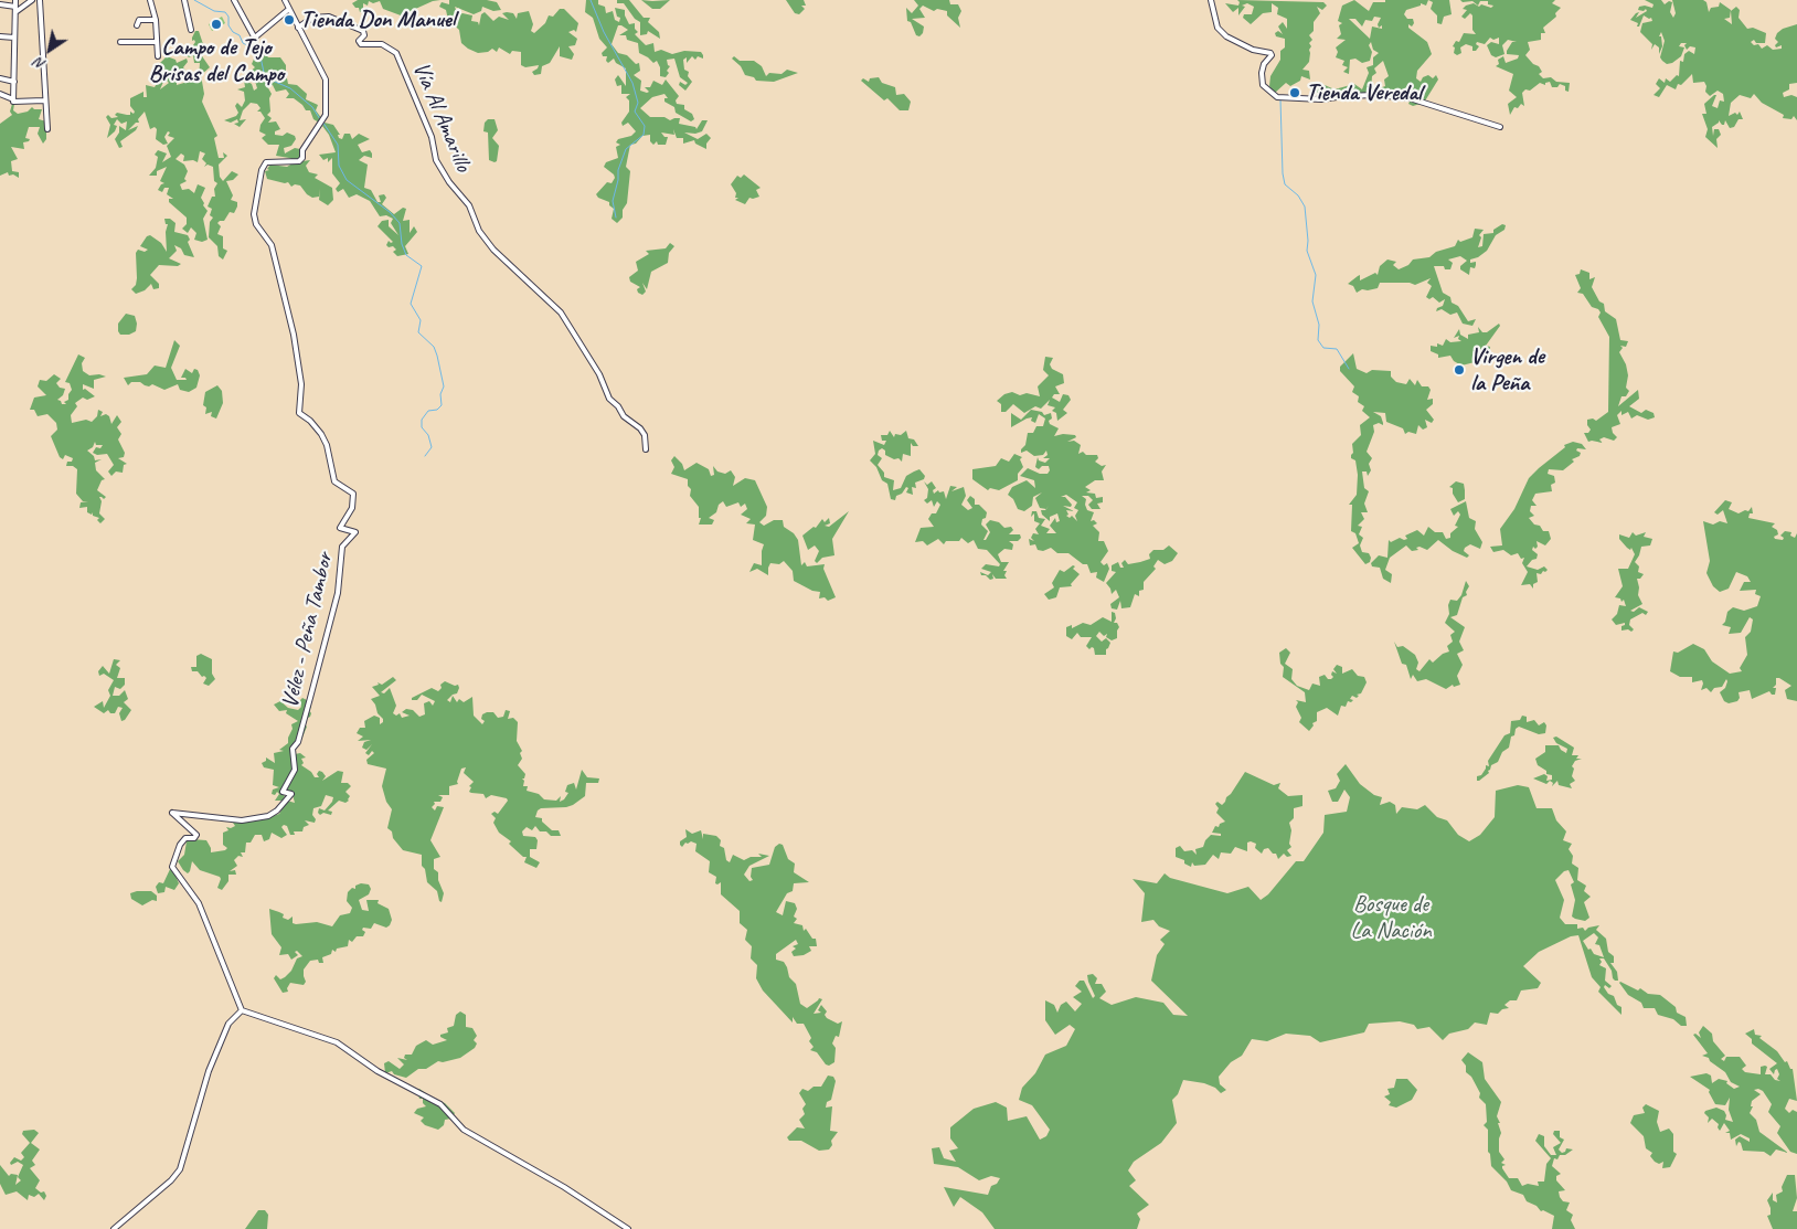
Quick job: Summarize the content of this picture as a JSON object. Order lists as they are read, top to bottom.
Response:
{
  "streets": {
    "street": ["Vía Al Amarillo", "Vélez - Peña Tambor"]
  },
  "crossings": [
    ["Vía Al Amarillo", "Vélez - Peña Tambor"]
  ],
  "parks": ["Bosque de La Nación"],
  "places": [
    "Tienda Don Manuel",
    "Campo de Tejo Brisas del Campo",
    "Tienda Veredal",
    "Virgen de la Peña"
  ],
  "north": "bottom left"
}
